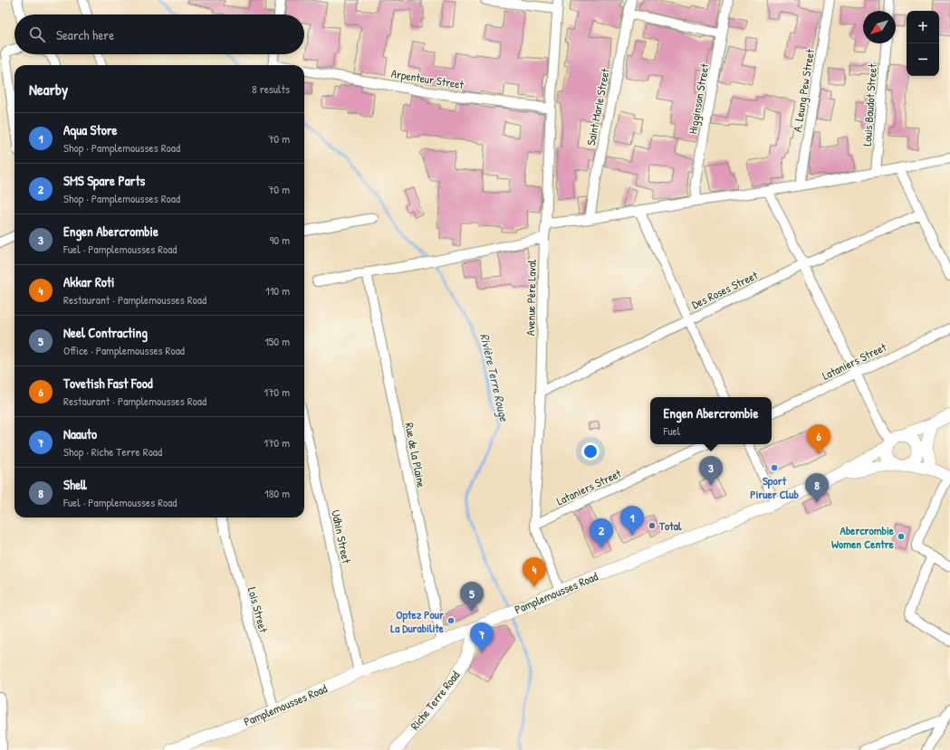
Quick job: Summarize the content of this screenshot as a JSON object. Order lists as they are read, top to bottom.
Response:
{
  "streets": {
    "main road": ["Pamplemousses Road", "Riche Terre Road"],
    "street": [
      "Arpenteur Street",
      "A. Leung Pew Street",
      "Higginson Street",
      "Louis Baudot Street",
      "Saint Marie Street",
      "Des Roses Street",
      "Avenue Père Laval",
      "Lataniers Street",
      "Rue de la Plaine",
      "Udhin Street",
      "Lois Street"
    ]
  },
  "crossings": [
    ["Arpenteur Street", "Avenue Père Laval"],
    ["Des Roses Street", "Avenue Père Laval"],
    ["Avenue Père Laval", "Lataniers Street"],
    ["Avenue Père Laval", "Pamplemousses Road"],
    ["Rue de la Plaine", "Pamplemousses Road"],
    ["Udhin Street", "Pamplemousses Road"],
    ["Pamplemousses Road", "Lois Street"],
    ["Pamplemousses Road", "Riche Terre Road"]
  ],
  "water": ["Rivière Terre Rouge"],
  "places": [
    "Sport Piruer Club",
    "Total",
    "Abercrombie Women Centre",
    "Optez Pour La Durabilite"
  ],
  "north": "bottom left",
  "page": {
    "map_buttons": ["+", "−"],
    "search": "Search here",
    "heading": ["Nearby", "8 results"],
    "list": [
      {
        "mark": "1",
        "name": "Aqua Store",
        "note": "Shop · Pamplemousses Road",
        "value": "70 m"
      },
      {
        "mark": "2",
        "name": "SMS Spare Parts",
        "note": "Shop · Pamplemousses Road",
        "value": "70 m"
      },
      {
        "mark": "3",
        "name": "Engen Abercrombie",
        "note": "Fuel · Pamplemousses Road",
        "value": "90 m"
      },
      {
        "mark": "4",
        "name": "Akkar Roti",
        "note": "Restaurant · Pamplemousses Road",
        "value": "110 m"
      },
      {
        "mark": "5",
        "name": "Neel Contracting",
        "note": "Office · Pamplemousses Road",
        "value": "150 m"
      },
      {
        "mark": "6",
        "name": "Tovetish Fast Food",
        "note": "Restaurant · Pamplemousses Road",
        "value": "170 m"
      },
      {
        "mark": "7",
        "name": "Naauto",
        "note": "Shop · Riche Terre Road",
        "value": "170 m"
      },
      {
        "mark": "8",
        "name": "Shell",
        "note": "Fuel · Pamplemousses Road",
        "value": "180 m"
      }
    ],
    "popup": ["Engen Abercrombie", "Fuel"],
    "pins": [
      "6",
      "3",
      "8",
      "1",
      "2",
      "4",
      "5",
      "7"
    ]
  }
}
